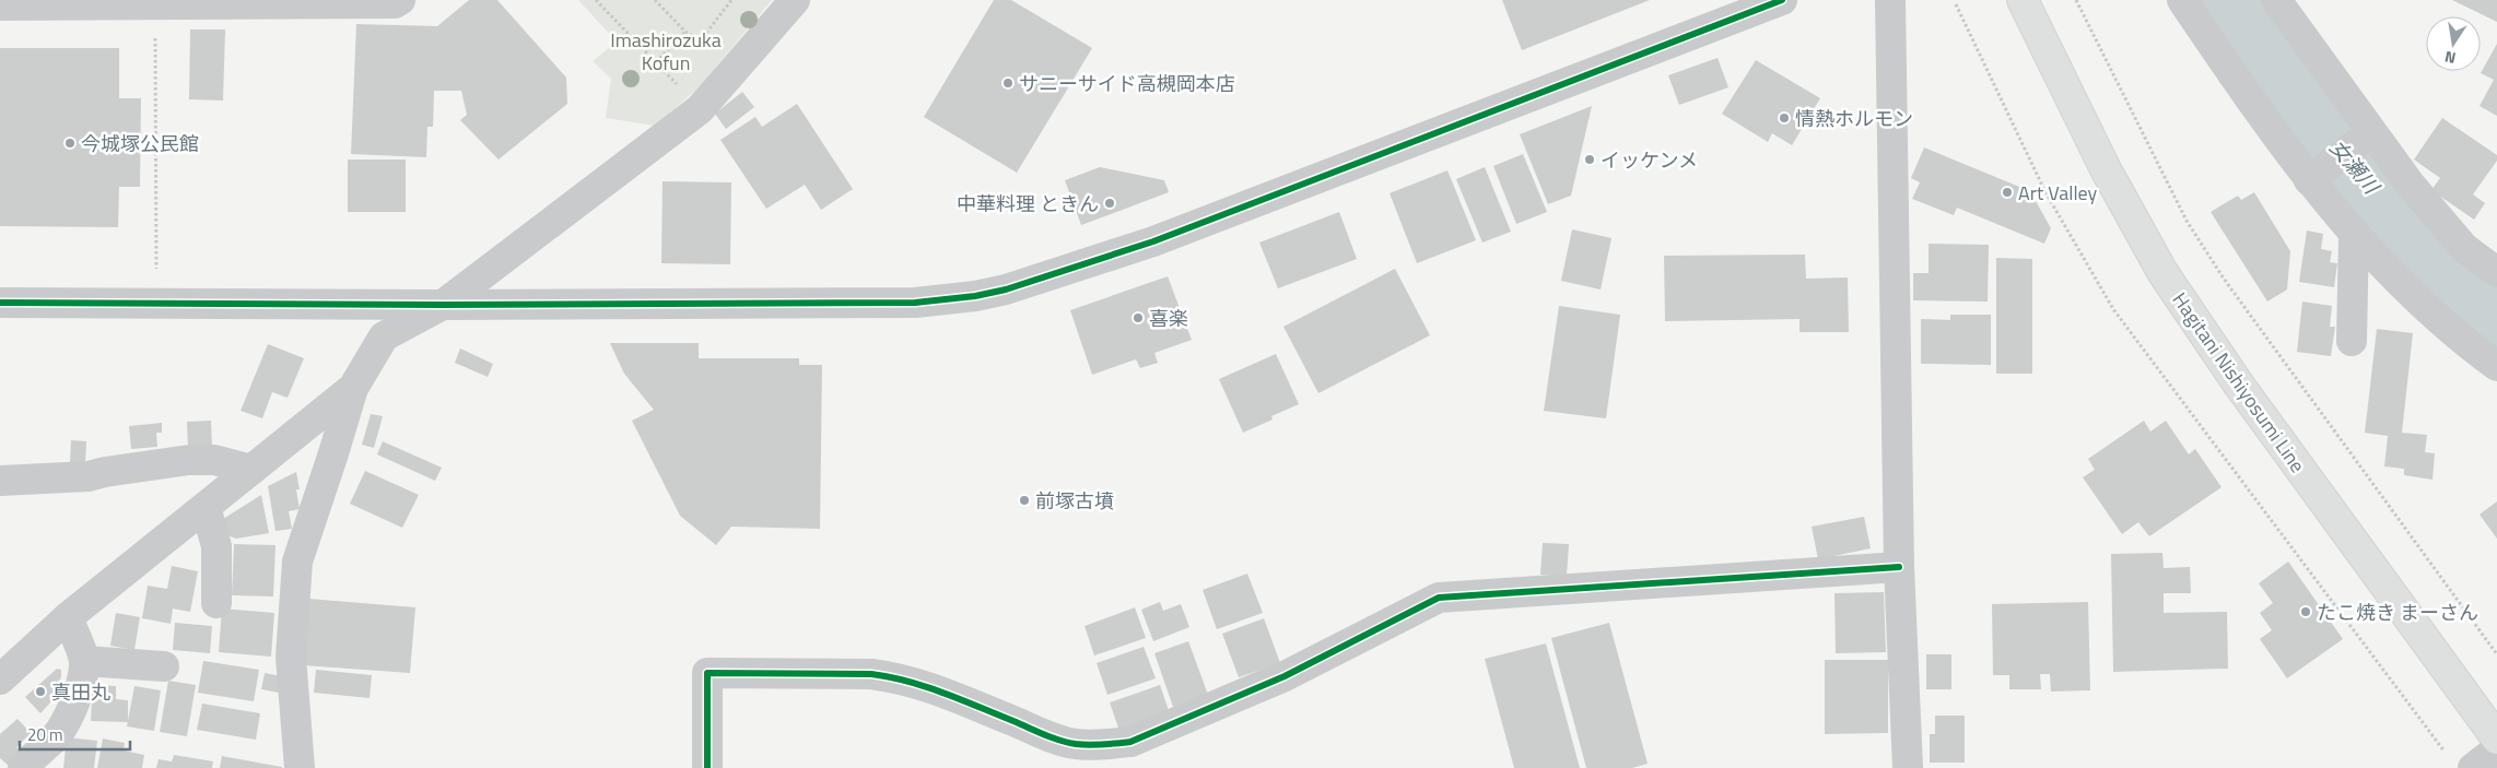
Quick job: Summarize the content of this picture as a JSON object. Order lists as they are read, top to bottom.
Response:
{
  "streets": {
    "main road": ["Hagitani Nishiyosumi Line"]
  },
  "water": ["女瀬川"],
  "parks": ["Imashirozuka Kofun"],
  "places": [
    "サニーサイド高槻岡本店",
    "情熱ホルモン",
    "今城塚公民館",
    "イッケンメ",
    "Art Valley",
    "中華料理 ときん",
    "喜楽",
    "前塚古墳",
    "たこ焼き まーさん",
    "真田丸"
  ],
  "scale_bar": "20 m",
  "north": "bottom"
}
